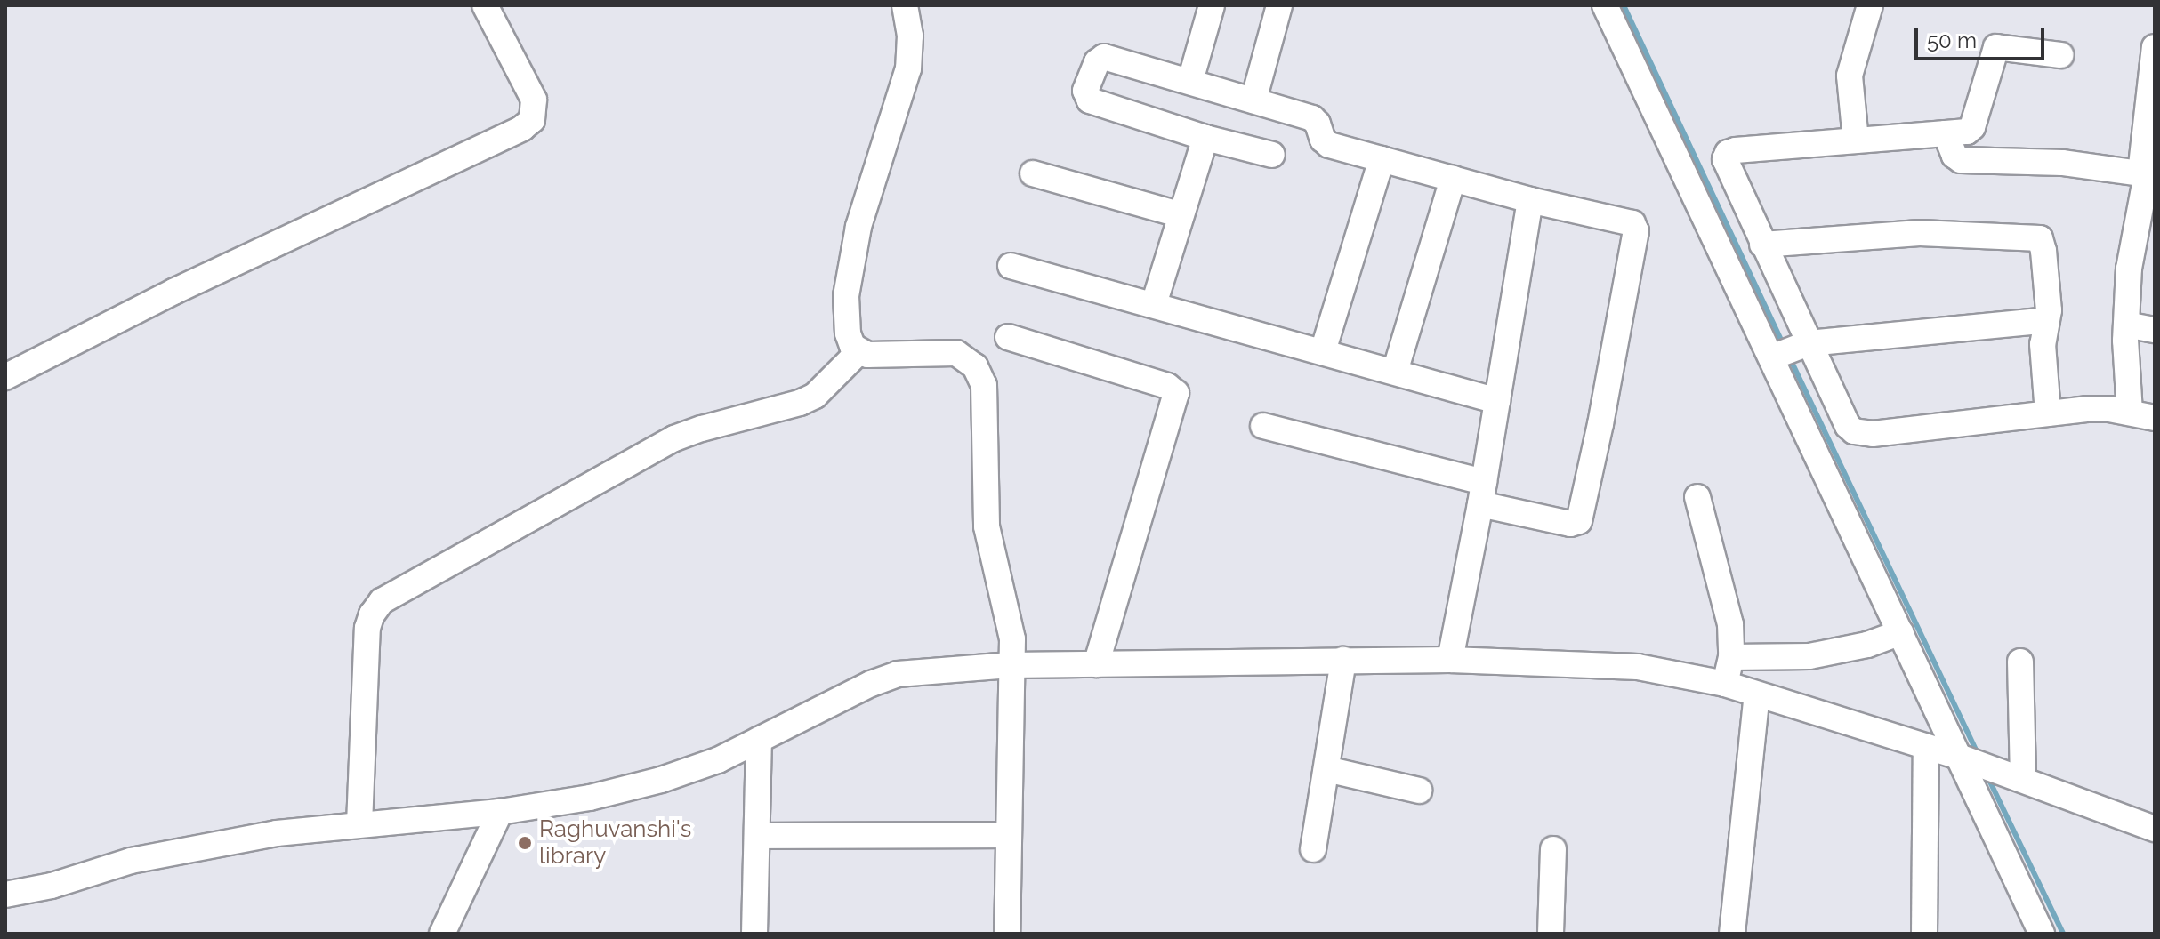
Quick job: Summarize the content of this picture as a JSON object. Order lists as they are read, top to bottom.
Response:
{
  "places": ["Raghuvanshi's library"],
  "scale_bar": "50 m"
}
